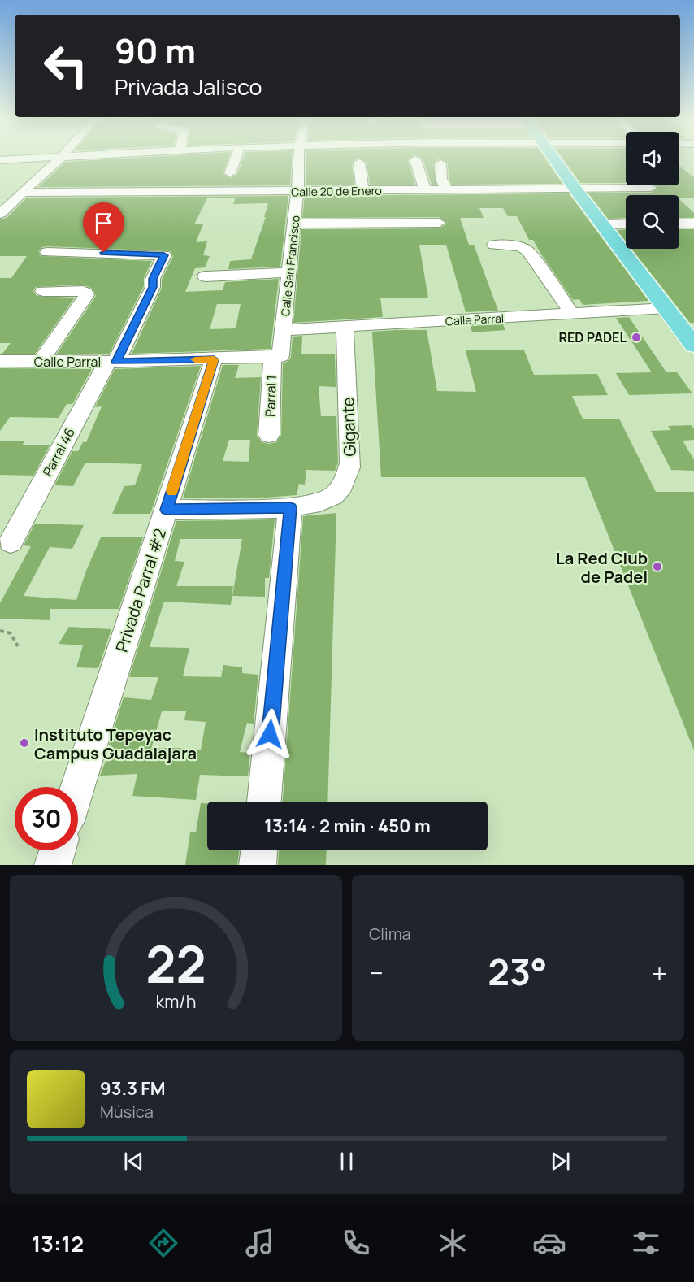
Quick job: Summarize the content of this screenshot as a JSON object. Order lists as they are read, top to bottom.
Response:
{
  "streets": {
    "street": [
      "Calle 20 de Enero",
      "Calle San Francisco",
      "Calle Parral",
      "Parral 1",
      "Gigante",
      "Parral 46",
      "Privada Parral #2"
    ]
  },
  "crossings": [
    ["Calle 20 de Enero", "Calle San Francisco"],
    ["Calle San Francisco", "Calle Parral"],
    ["Calle San Francisco", "Parral 1"],
    ["Calle Parral", "Parral 1"],
    ["Calle Parral", "Gigante"],
    ["Calle Parral", "Parral 46"],
    ["Calle Parral", "Privada Parral #2"],
    ["Gigante", "Privada Parral #2"]
  ],
  "places": ["RED PADEL", "La Red Club de Padel", "Instituto Tepeyac Campus Guadalajara"],
  "page": {
    "turn": ["90 m", "Privada Jalisco"],
    "limit": "30",
    "trip": "13:14 · 2 min · 450 m",
    "tile": "Clima",
    "heat": ["−", "23°", "+"],
    "song": ["93.3 FM", "Música"],
    "tabs": "13:12",
    "gauge": ["22", "km/h"]
  }
}
